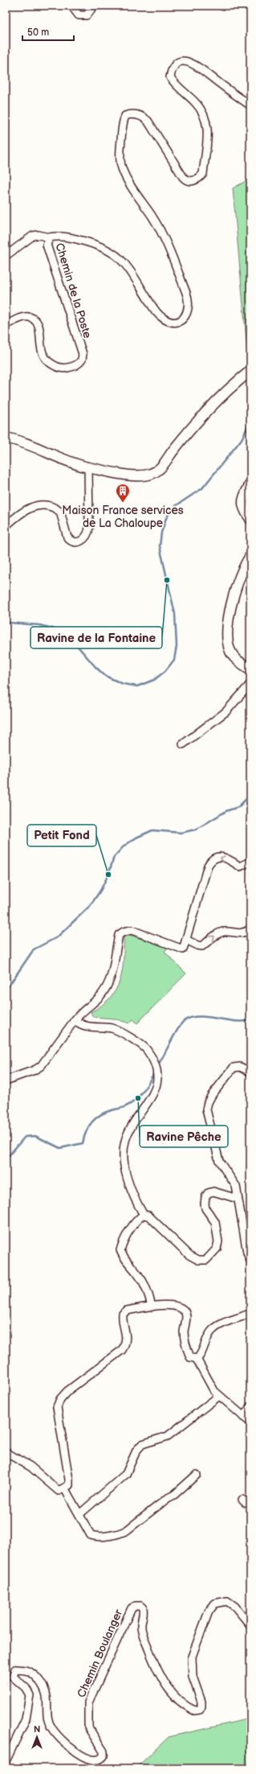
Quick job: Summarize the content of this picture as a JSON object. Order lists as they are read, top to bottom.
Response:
{
  "streets": {
    "street": ["Chemin de la Poste", "Chemin Boulanger"]
  },
  "places": {
    "building": ["Maison France services de La Chaloupe"],
    "other": ["Ravine de la Fontaine", "Petit Fond", "Ravine Pêche"]
  },
  "scale_bar": "50 m",
  "north": "top"
}
